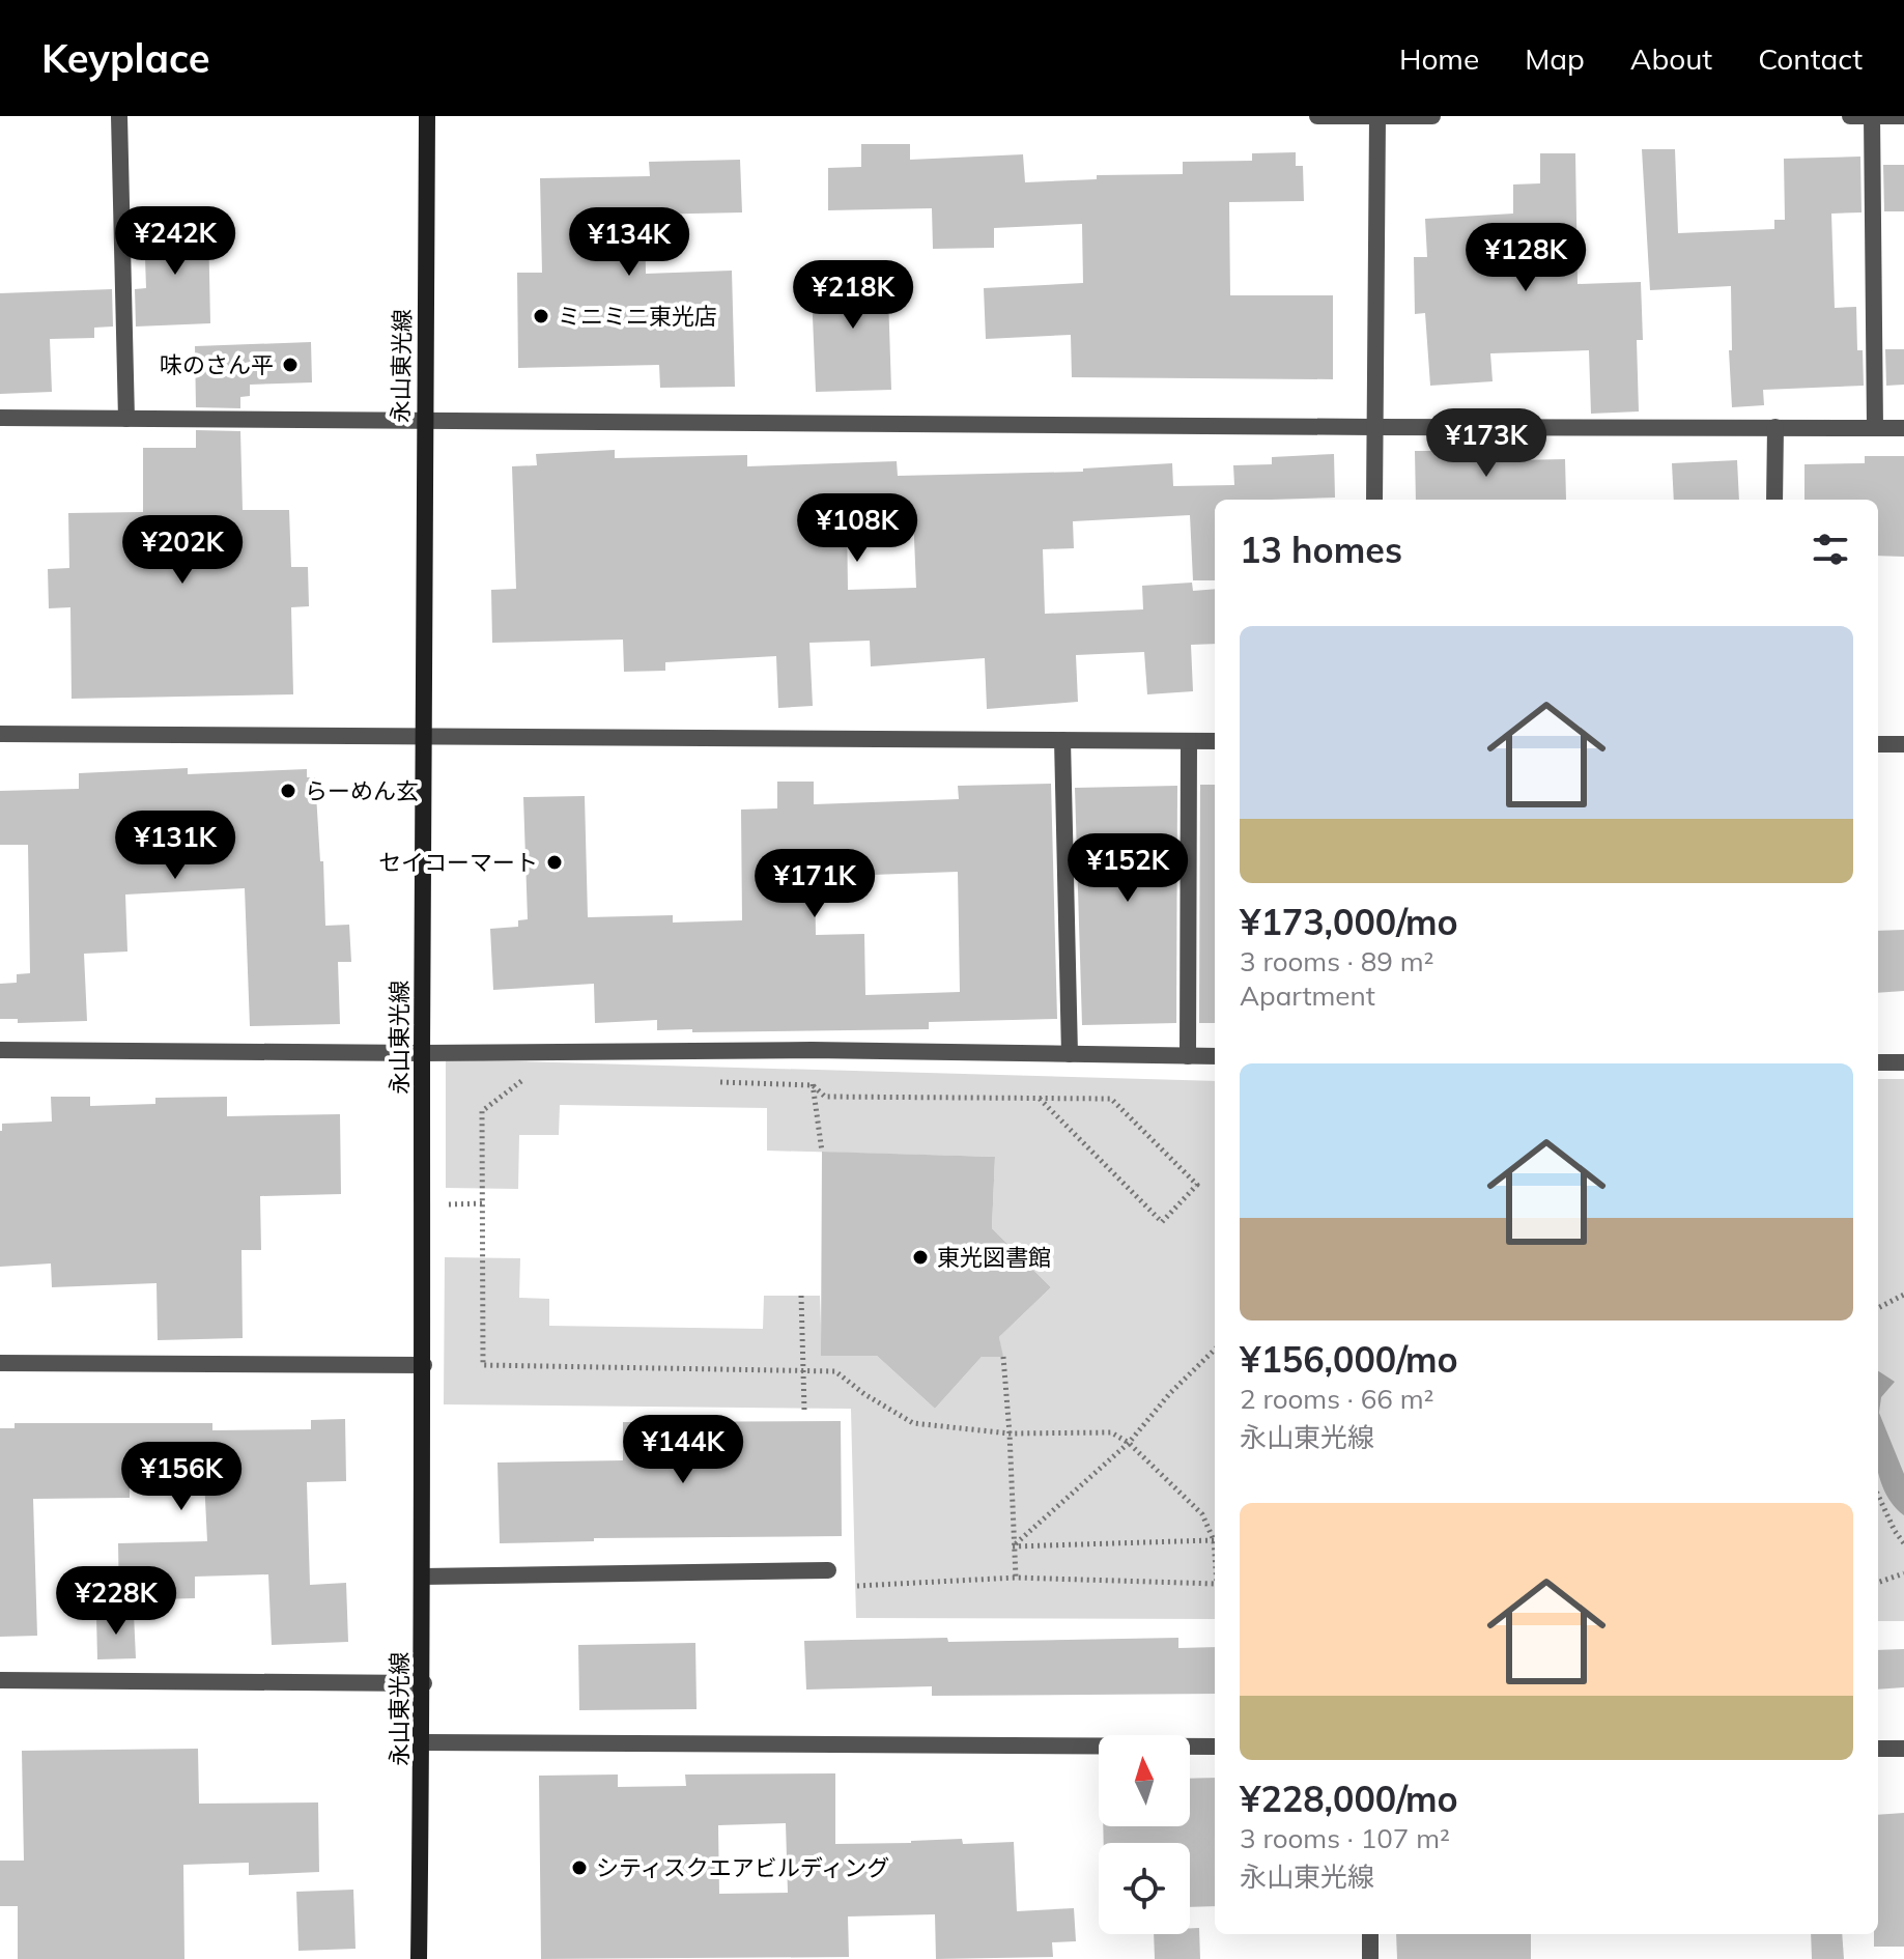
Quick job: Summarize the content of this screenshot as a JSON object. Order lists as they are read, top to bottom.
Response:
{
  "streets": {
    "street": ["永山東光線"]
  },
  "places": [
    "ミニミニ東光店",
    "味のさん平",
    "らーめん玄",
    "セイコーマート",
    "東光図書館",
    "シティスクエアビルディング"
  ],
  "north": "top",
  "page": {
    "header": "Keyplace",
    "nav": [
      "Home",
      "Map",
      "About",
      "Contact"
    ],
    "price": [
      "¥242K",
      "¥134K",
      "¥128K",
      "¥218K",
      "¥173K",
      "¥108K",
      "¥202K",
      "¥131K",
      "¥152K",
      "¥171K",
      "¥144K",
      "¥156K",
      "¥228K"
    ],
    "heading": "13 homes",
    "list": [
      {
        "name": "¥173,000/mo",
        "note": "3 rooms · 89 m² · Apartment"
      },
      {
        "name": "¥156,000/mo",
        "note": "2 rooms · 66 m² · 永山東光線"
      },
      {
        "name": "¥228,000/mo",
        "note": "3 rooms · 107 m² · 永山東光線"
      }
    ]
  }
}
